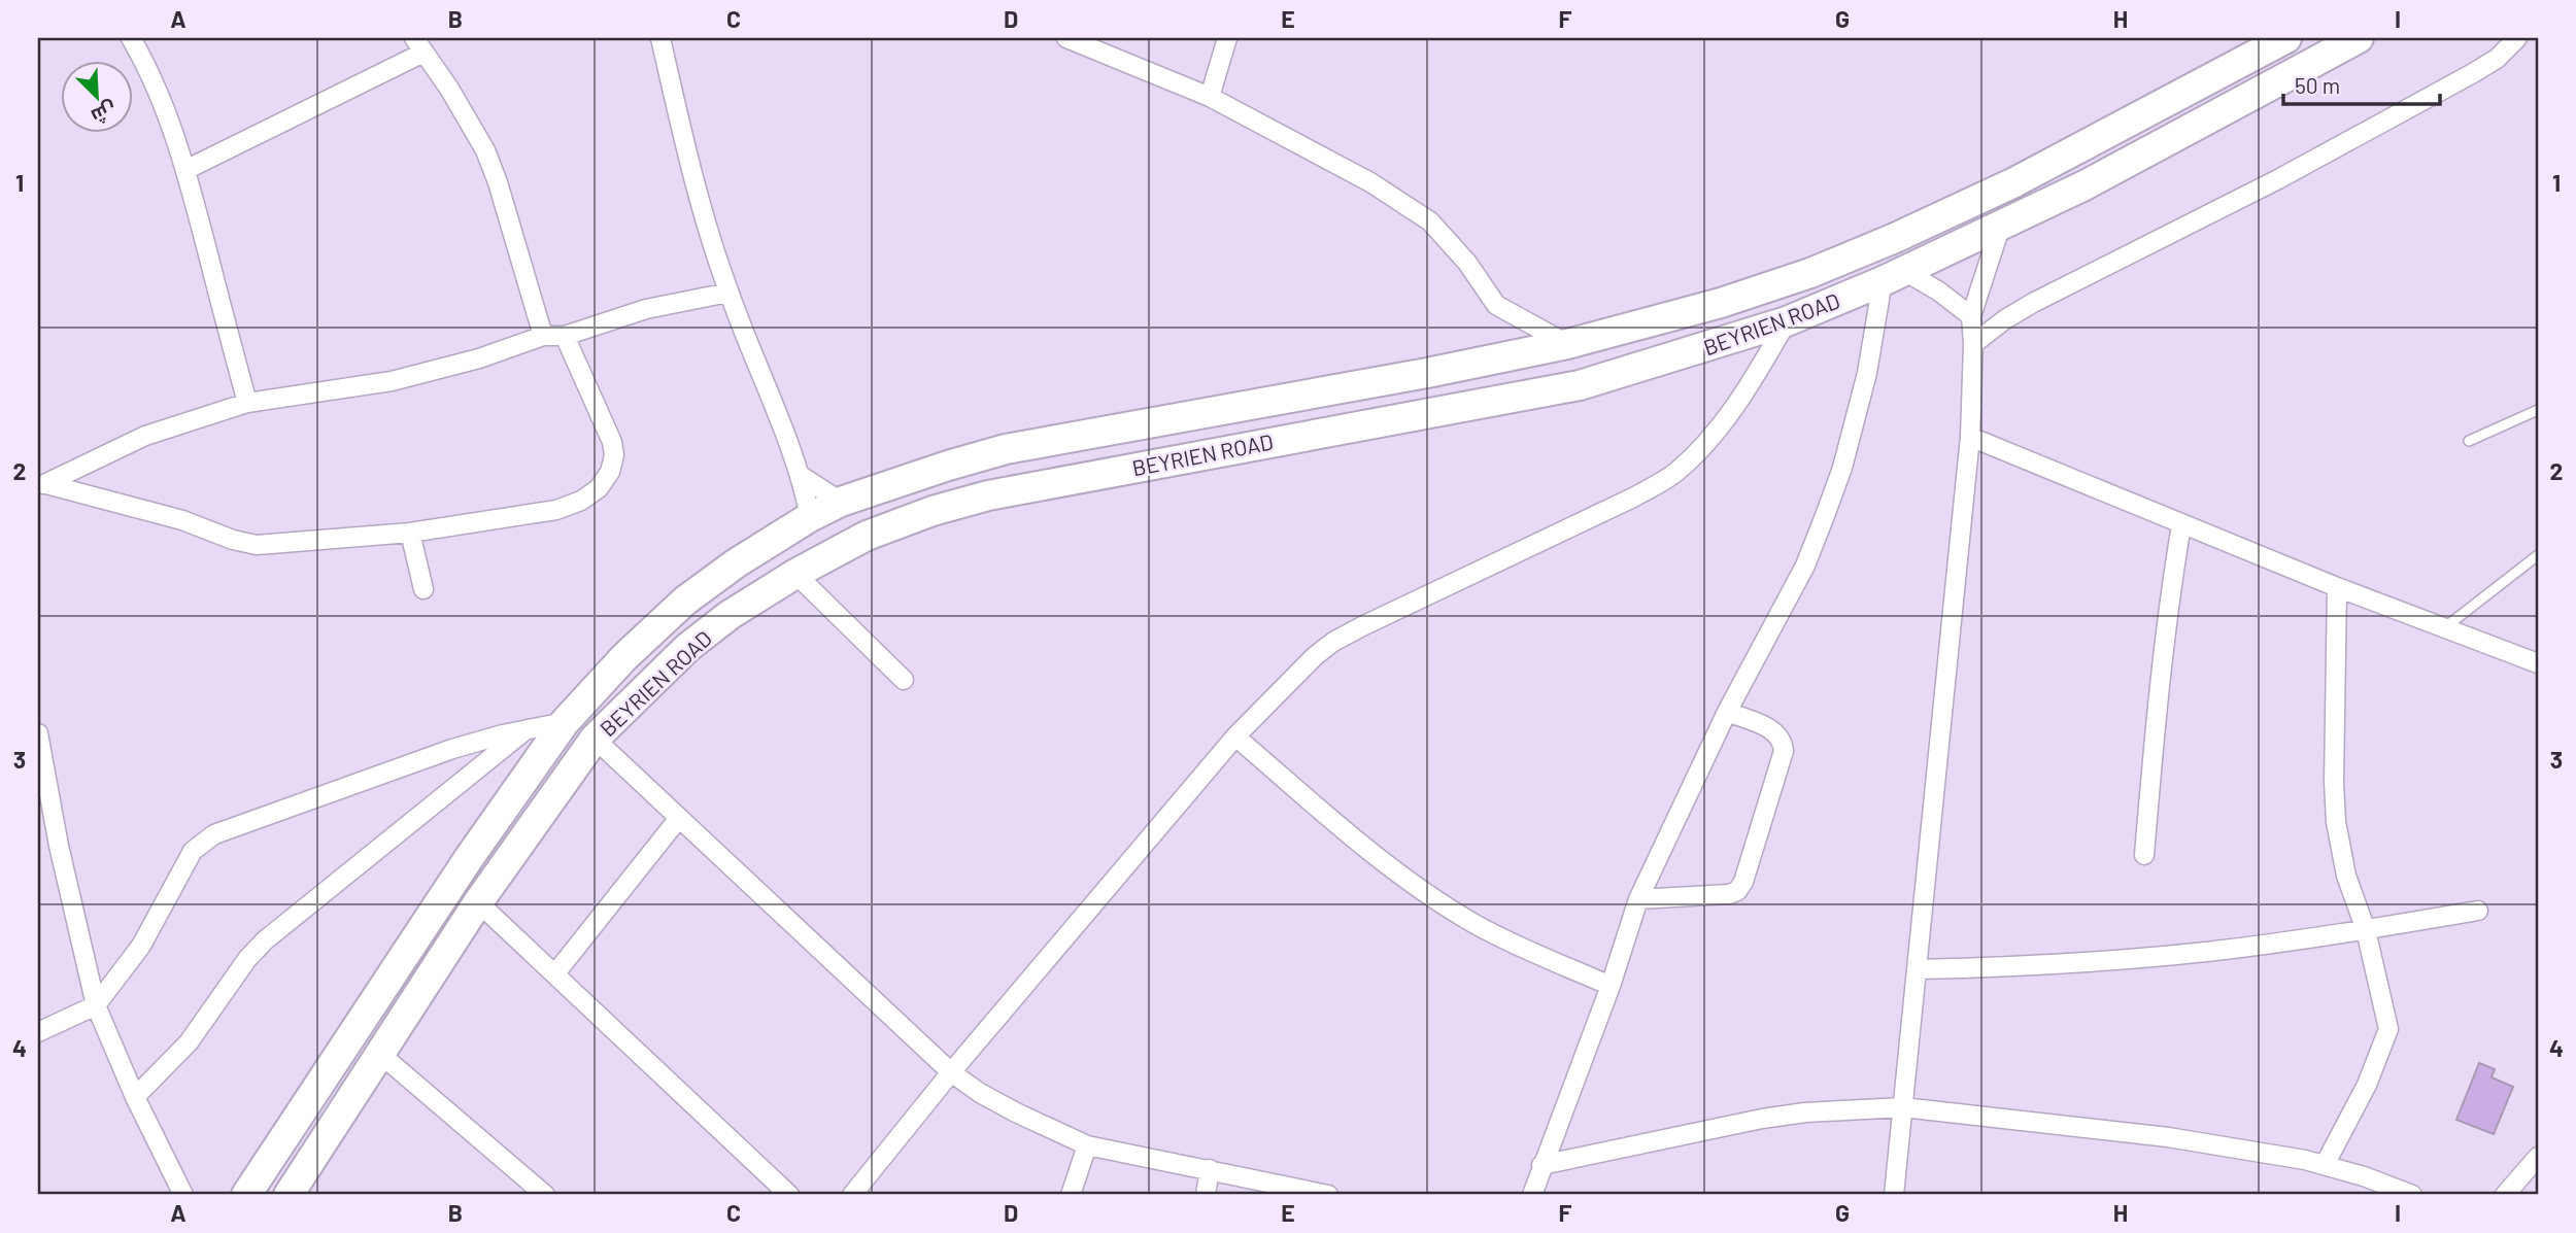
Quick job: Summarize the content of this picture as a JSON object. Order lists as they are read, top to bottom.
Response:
{
  "streets": {
    "main road": ["BEYRIEN ROAD"]
  },
  "scale_bar": "50 m",
  "north": "bottom right",
  "grid": {
    "columns": [
      "A",
      "B",
      "C",
      "D",
      "E",
      "F",
      "G",
      "H",
      "I"
    ],
    "rows": [
      "1",
      "2",
      "3",
      "4"
    ]
  }
}
